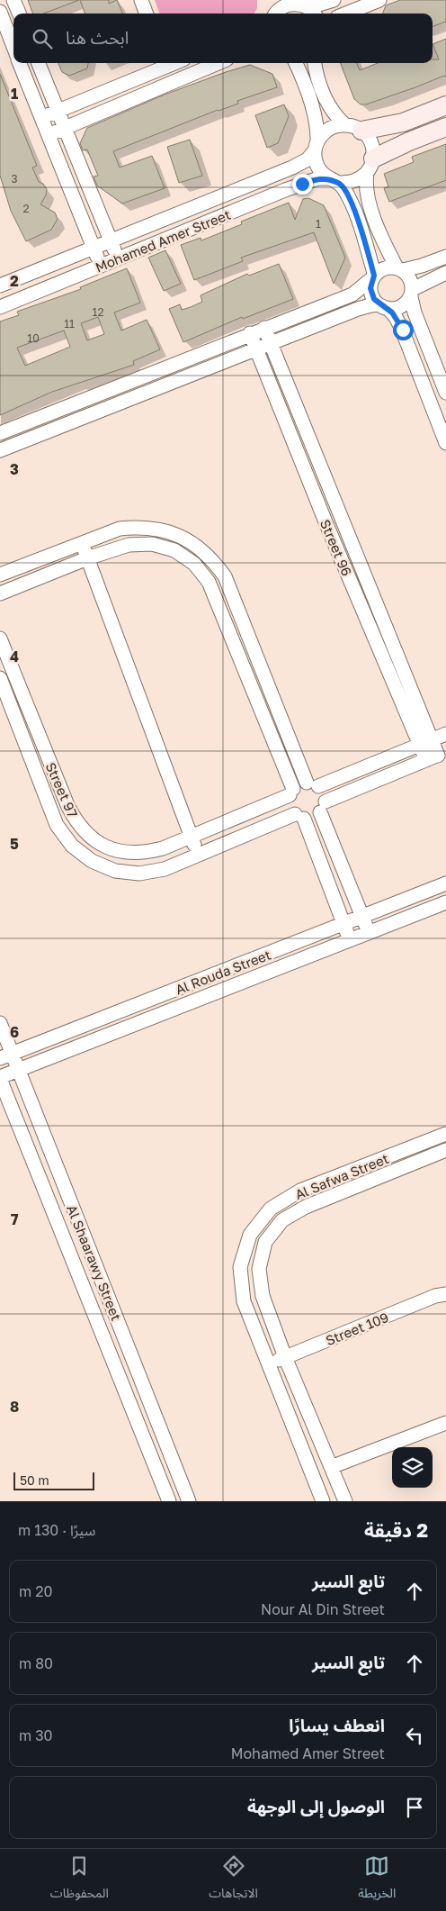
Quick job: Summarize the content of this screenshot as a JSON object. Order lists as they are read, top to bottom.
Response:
{
  "streets": {
    "street": [
      "Mohamed Amer Street",
      "Street 96",
      "Street 97",
      "Al Rouda Street",
      "Al Safwa Street",
      "Al Shaarawy Street",
      "Street 109"
    ]
  },
  "crossings": [
    ["Al Rouda Street", "Al Shaarawy Street"],
    ["Al Safwa Street", "Street 109"]
  ],
  "house_numbers": [
    "3",
    "2",
    "1",
    "12",
    "11",
    "10"
  ],
  "scale_bar": "50 m",
  "page": {
    "search": "ابحث هنا",
    "scale": "50 m",
    "heading": ["2 دقيقة", "سيرًا · 130 m"],
    "list": [
      ["تابع السير", "Nour Al Din Street", "20 m"],
      ["تابع السير", "80 m"],
      ["انعطف يسارًا", "Mohamed Amer Street", "30 m"],
      "الوصول إلى الوجهة"
    ],
    "nav": ["الخريطة", "الاتجاهات", "المحفوظات"]
  },
  "grid": {
    "rows": [
      "1",
      "2",
      "3",
      "4",
      "5",
      "6",
      "7",
      "8"
    ]
  }
}
